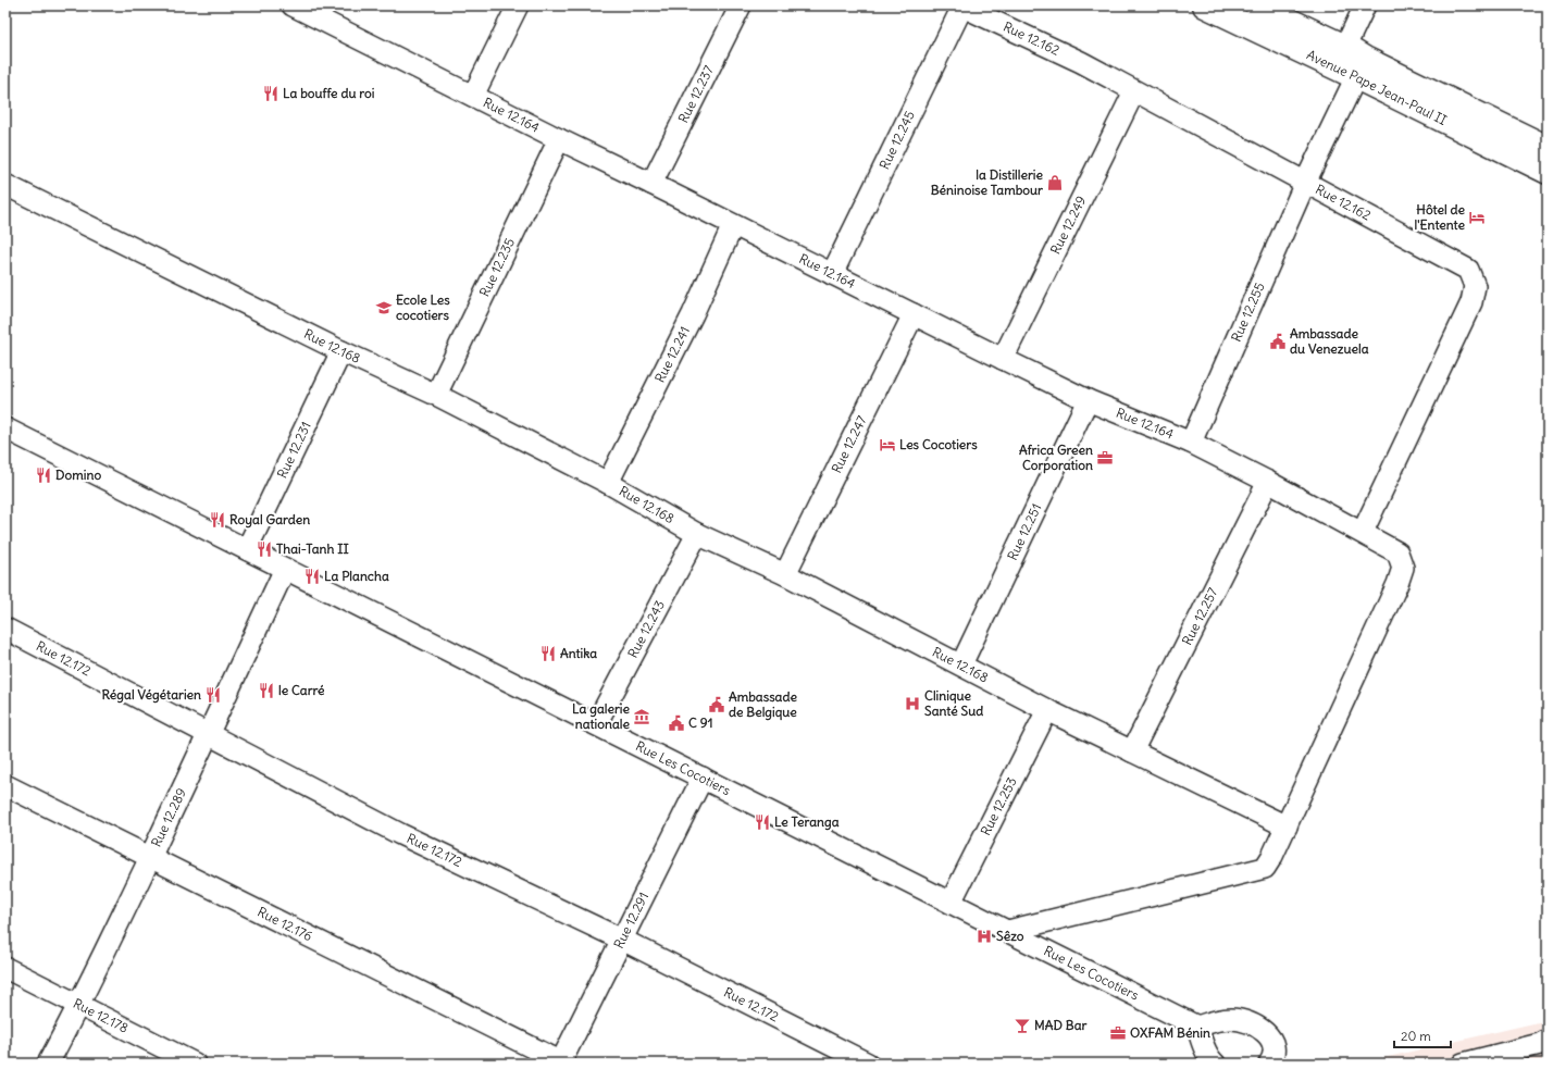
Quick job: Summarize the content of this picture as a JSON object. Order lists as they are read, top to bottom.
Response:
{
  "streets": {
    "main road": ["Avenue Pape Jean-Paul II"],
    "street": [
      "Rue 12.162",
      "Rue 12.237",
      "Rue 12.164",
      "Rue 12.245",
      "Rue 12.249",
      "Rue 12.235",
      "Rue 12.255",
      "Rue 12.168",
      "Rue 12.241",
      "Rue 12.247",
      "Rue 12.231",
      "Rue 12.251",
      "Rue 12.257",
      "Rue 12.243",
      "Rue 12.172",
      "Rue Les Cocotiers",
      "Rue 12.253",
      "Rue 12.289",
      "Rue 12.291",
      "Rue 12.176",
      "Rue 12.178"
    ]
  },
  "crossings": [
    ["Rue 12.162", "Rue 12.164"],
    ["Rue 12.162", "Rue 12.245"],
    ["Rue 12.162", "Rue 12.249"],
    ["Rue 12.162", "Rue 12.255"],
    ["Avenue Pape Jean-Paul II", "Rue 12.255"],
    ["Rue 12.237", "Rue 12.164"],
    ["Rue 12.164", "Rue 12.245"],
    ["Rue 12.164", "Rue 12.249"],
    ["Rue 12.164", "Rue 12.235"],
    ["Rue 12.164", "Rue 12.255"],
    ["Rue 12.164", "Rue 12.168"],
    ["Rue 12.164", "Rue 12.241"],
    ["Rue 12.164", "Rue 12.247"],
    ["Rue 12.164", "Rue 12.251"],
    ["Rue 12.164", "Rue 12.257"],
    ["Rue 12.164", "Rue Les Cocotiers"],
    ["Rue 12.235", "Rue 12.168"],
    ["Rue 12.168", "Rue 12.241"],
    ["Rue 12.168", "Rue 12.247"],
    ["Rue 12.168", "Rue 12.231"],
    ["Rue 12.168", "Rue 12.251"],
    ["Rue 12.168", "Rue 12.257"],
    ["Rue 12.168", "Rue 12.243"],
    ["Rue 12.168", "Rue 12.253"],
    ["Rue 12.231", "Rue Les Cocotiers"],
    ["Rue 12.243", "Rue Les Cocotiers"],
    ["Rue 12.172", "Rue 12.289"],
    ["Rue 12.172", "Rue 12.291"],
    ["Rue Les Cocotiers", "Rue 12.253"],
    ["Rue Les Cocotiers", "Rue 12.289"],
    ["Rue Les Cocotiers", "Rue 12.291"],
    ["Rue 12.289", "Rue 12.176"],
    ["Rue 12.289", "Rue 12.178"],
    ["Rue 12.291", "Rue 12.176"]
  ],
  "places": {
    "restaurant": [
      "La bouffe du roi",
      "Domino",
      "Royal Garden",
      "Thai-Tanh II",
      "La Plancha",
      "Antika",
      "le Carré",
      "Régal Végétarien",
      "Le Teranga"
    ],
    "shop": ["la Distillerie Béninoise Tambour"],
    "hotel": ["Hôtel de l'Entente", "Les Cocotiers"],
    "school or university": ["Ecole Les cocotiers"],
    "public building": ["Ambassade du Venezuela", "Ambassade de Belgique", "C 91"],
    "office": ["Africa Green Corporation", "OXFAM Bénin"],
    "hospital": ["Clinique Santé Sud", "Sêzo"],
    "museum": ["La galerie nationale"],
    "bar": ["MAD Bar"]
  },
  "scale_bar": "20 m"
}
